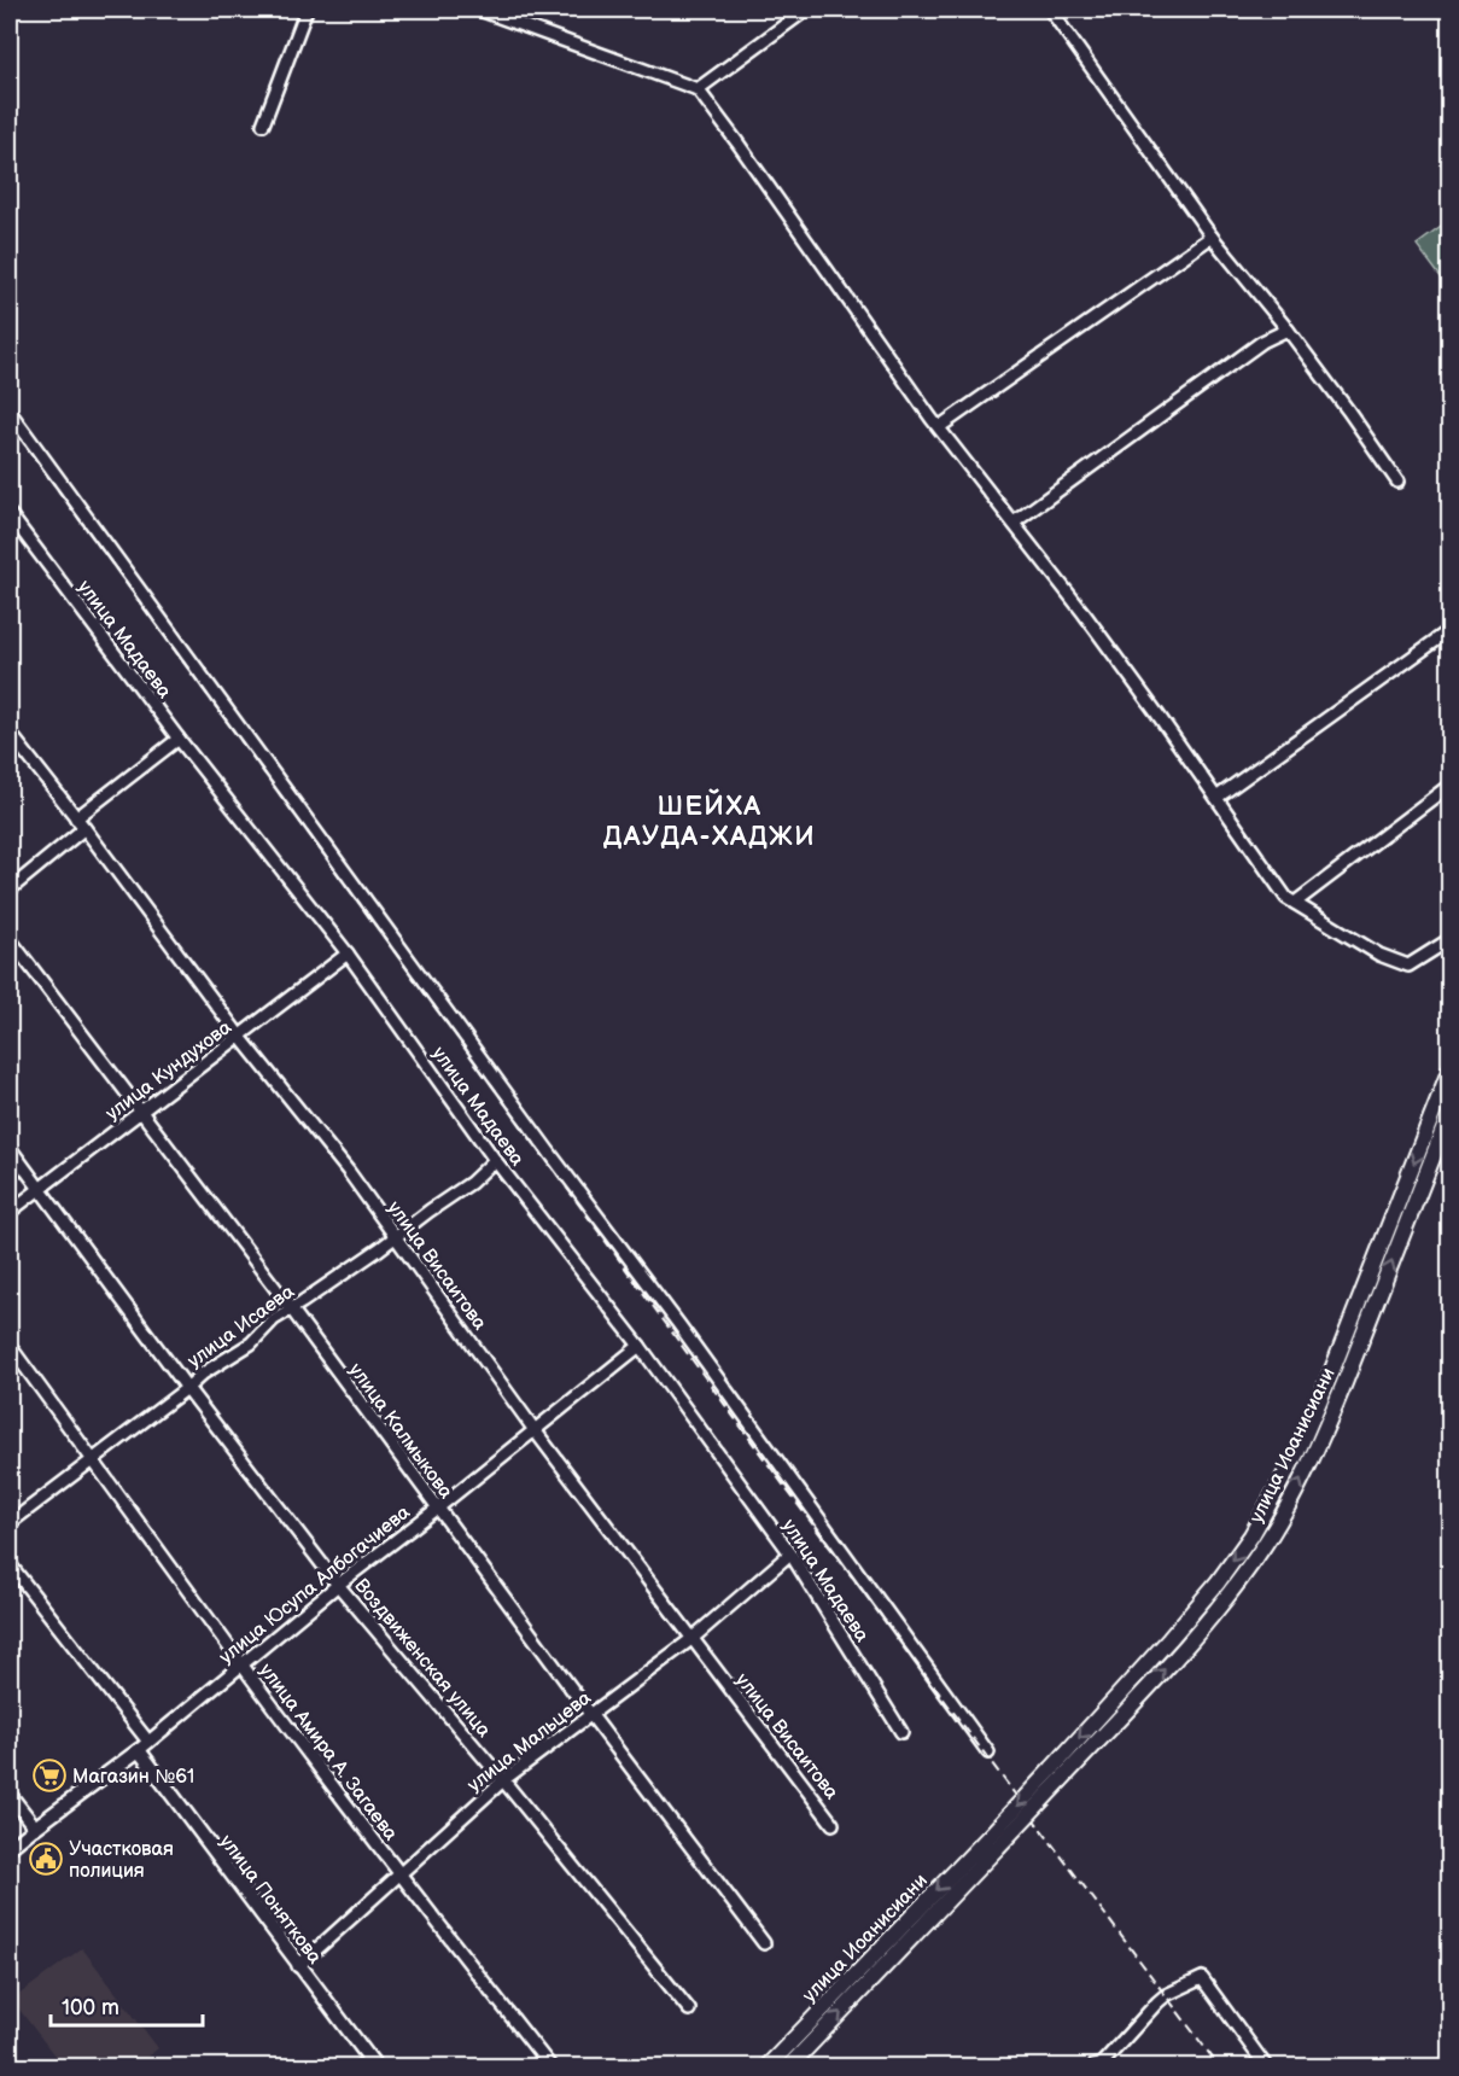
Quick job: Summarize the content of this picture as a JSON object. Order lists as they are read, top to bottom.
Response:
{
  "streets": {
    "main road": ["улица Иоанисиани"],
    "street": [
      "улица Мадаева",
      "улица Кундухова",
      "улица Висаитова",
      "улица Исаева",
      "улица Калмыкова",
      "улица Юсупа Албогачиева",
      "Воздвиженская улица",
      "улица Мальцева",
      "улица Амира А. Загаева",
      "улица Поняткова"
    ]
  },
  "crossings": [
    ["улица Мадаева", "улица Кундухова"],
    ["улица Мадаева", "улица Исаева"],
    ["улица Мадаева", "улица Юсупа Албогачиева"],
    ["улица Мадаева", "улица Мальцева"],
    ["улица Кундухова", "улица Висаитова"],
    ["улица Кундухова", "улица Калмыкова"],
    ["улица Кундухова", "Воздвиженская улица"],
    ["улица Висаитова", "улица Исаева"],
    ["улица Висаитова", "улица Юсупа Албогачиева"],
    ["улица Висаитова", "улица Мальцева"],
    ["улица Исаева", "улица Калмыкова"],
    ["улица Исаева", "Воздвиженская улица"],
    ["улица Исаева", "улица Амира А. Загаева"],
    ["улица Калмыкова", "улица Юсупа Албогачиева"],
    ["улица Калмыкова", "улица Мальцева"],
    ["улица Юсупа Албогачиева", "Воздвиженская улица"],
    ["улица Юсупа Албогачиева", "улица Амира А. Загаева"],
    ["улица Юсупа Албогачиева", "улица Поняткова"],
    ["Воздвиженская улица", "улица Мальцева"],
    ["улица Мальцева", "улица Амира А. Загаева"],
    ["улица Мальцева", "улица Поняткова"]
  ],
  "districts": ["ШЕЙХА ДАУДА-ХАДЖИ"],
  "places": {
    "supermarket": ["Магазин №61"],
    "public building": ["Участковая полиция"]
  },
  "scale_bar": "100 m"
}
